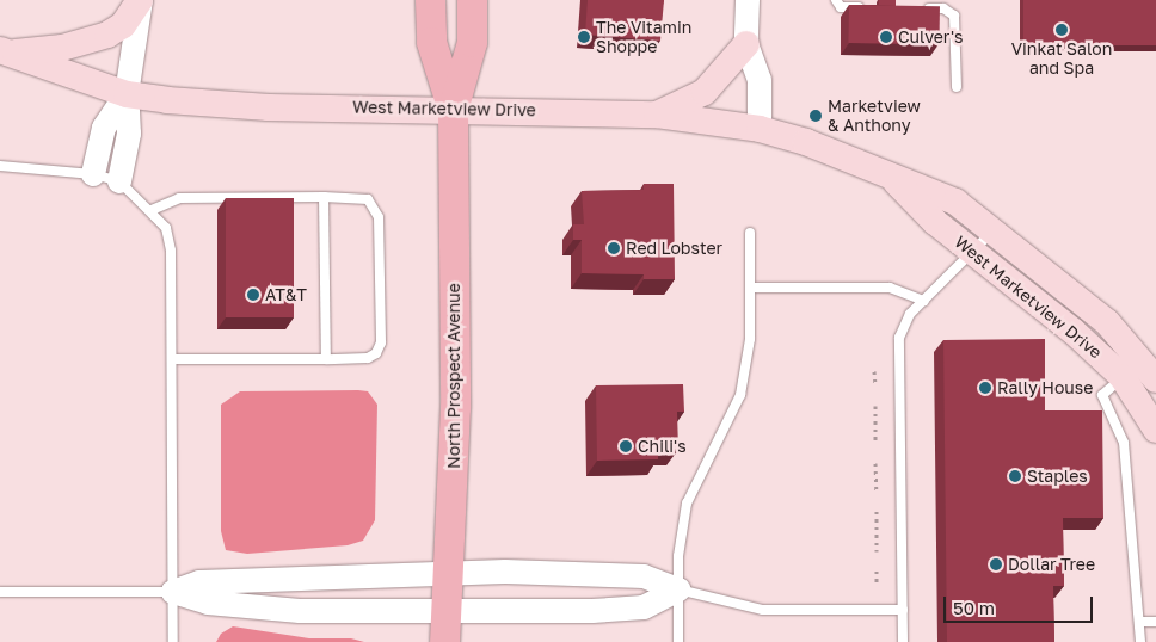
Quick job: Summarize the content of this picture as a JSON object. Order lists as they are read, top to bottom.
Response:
{
  "streets": {
    "main road": ["West Marketview Drive", "North Prospect Avenue"]
  },
  "crossings": [
    ["West Marketview Drive", "North Prospect Avenue"]
  ],
  "places": [
    "Vinkat Salon and Spa",
    "The Vitamin Shoppe",
    "Culver's",
    "Marketview & Anthony",
    "Red Lobster",
    "AT&T",
    "Rally House",
    "Chili's",
    "Staples",
    "Dollar Tree"
  ],
  "scale_bar": "50 m"
}
